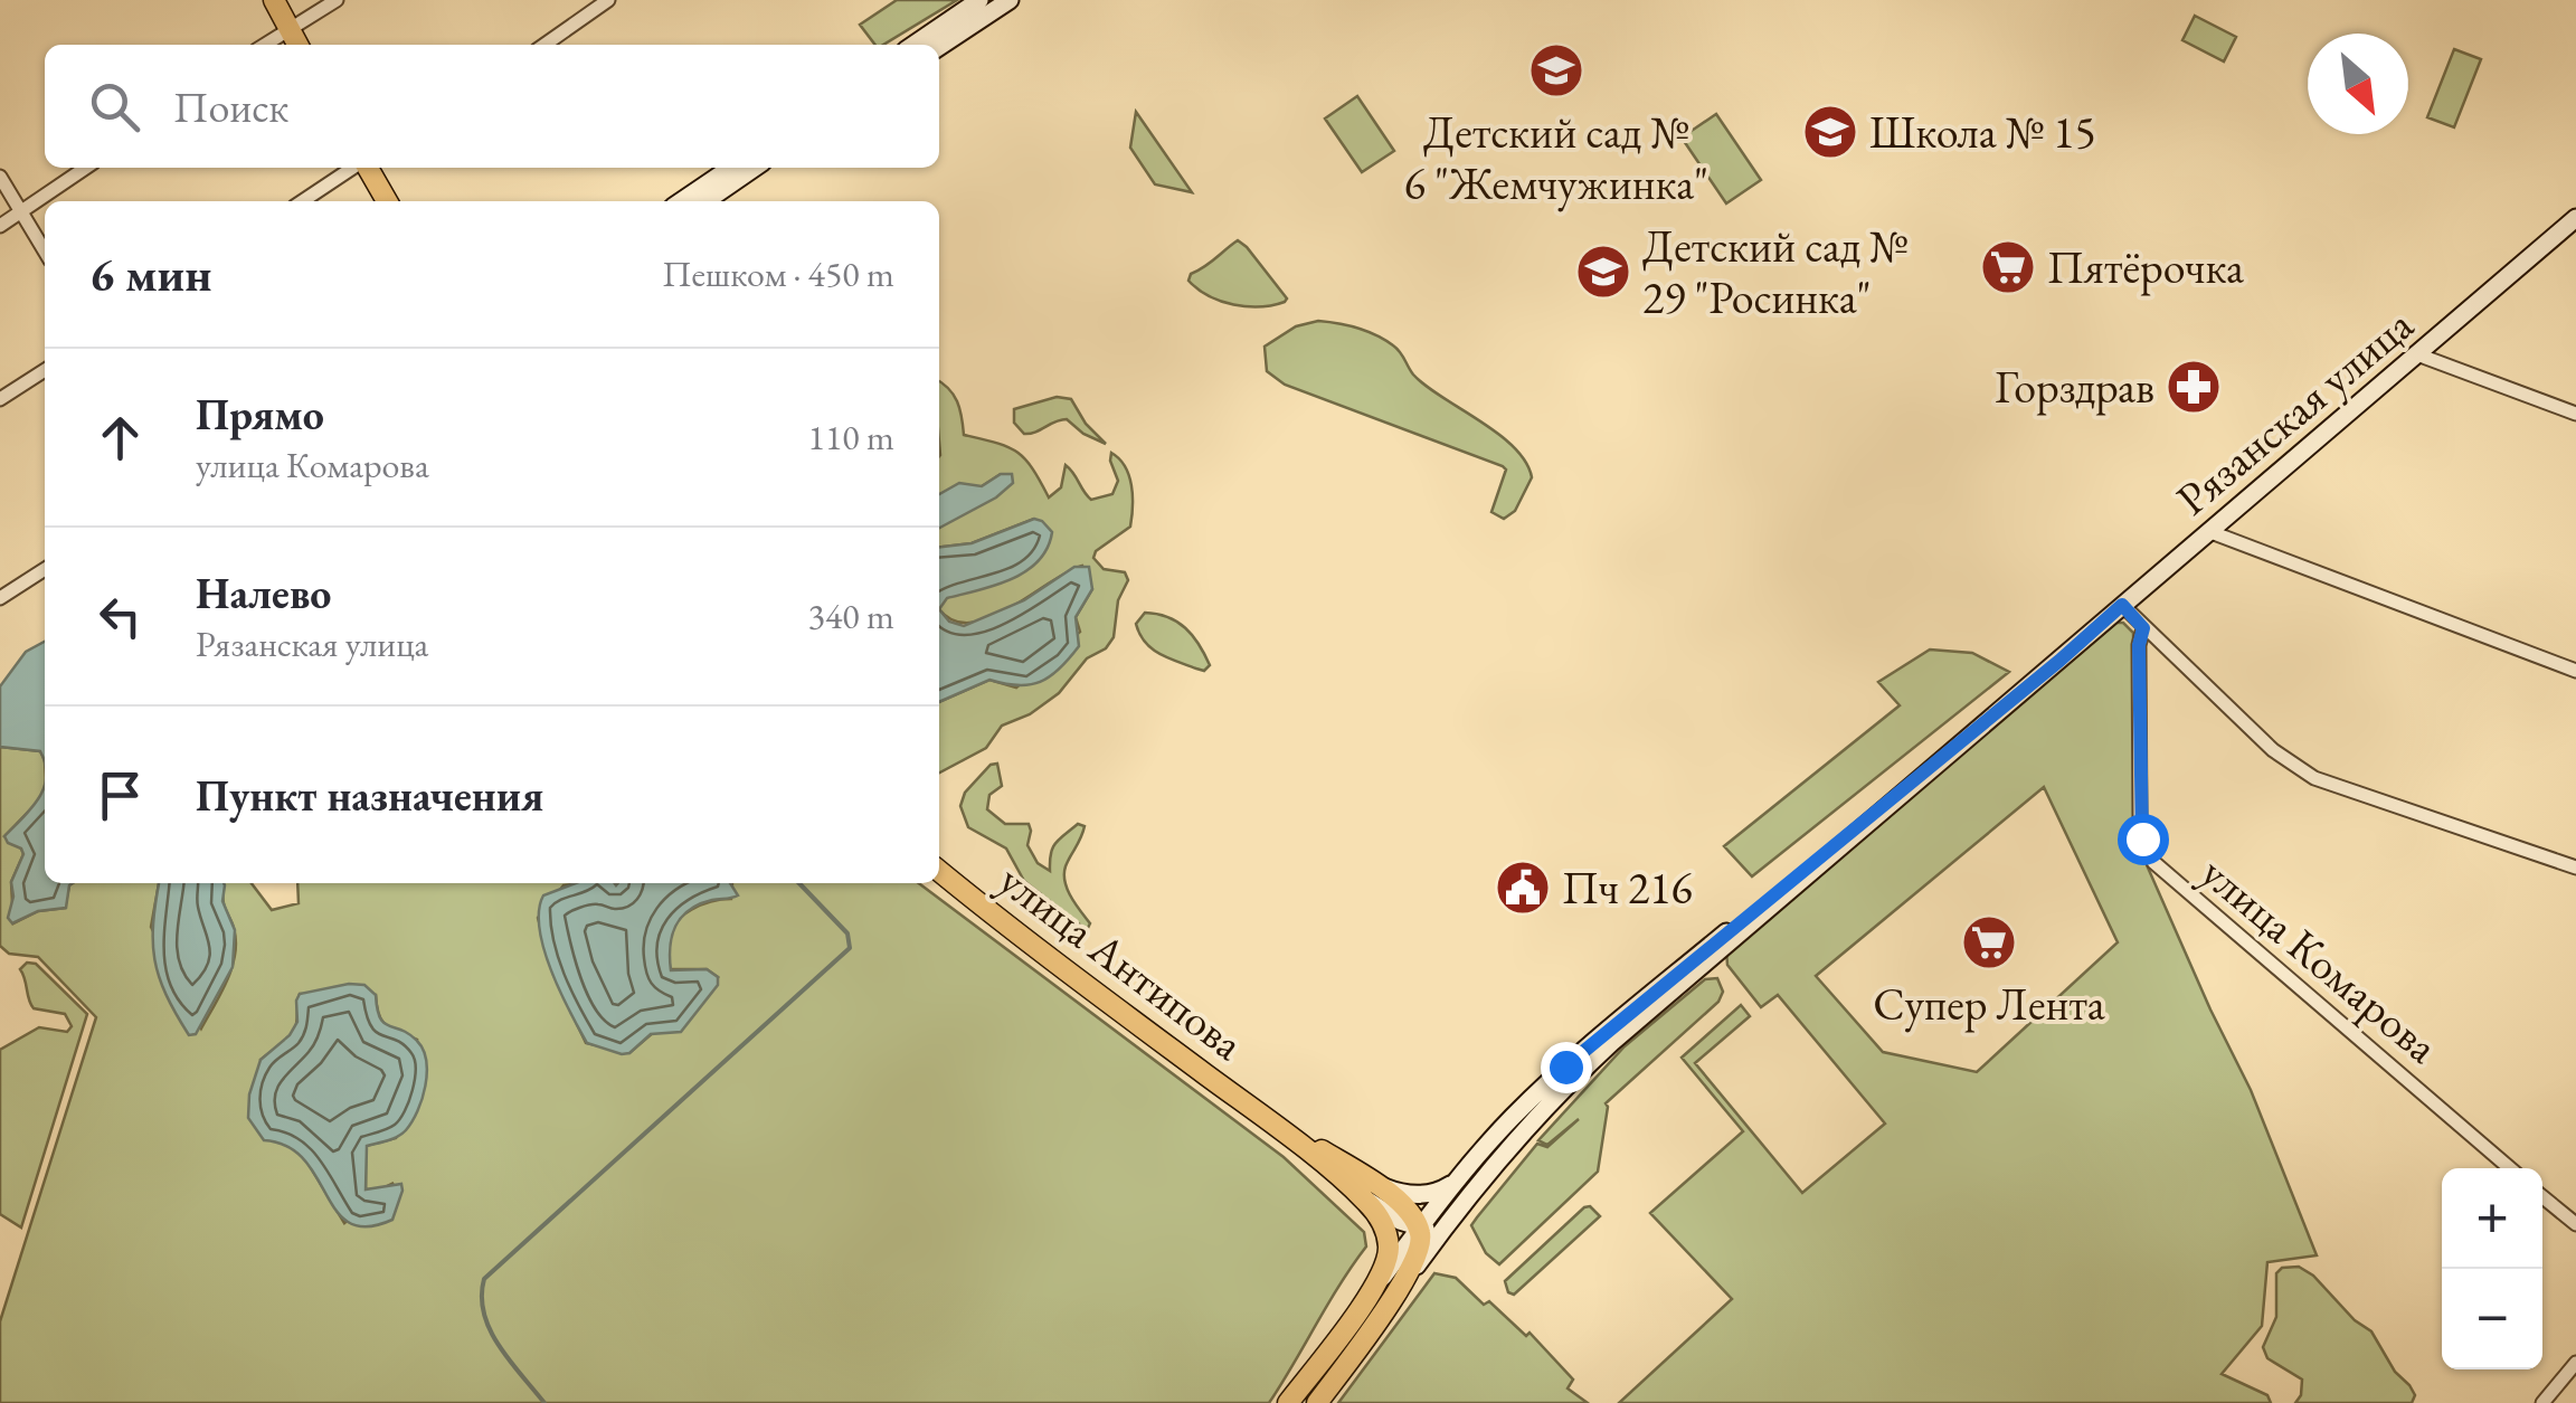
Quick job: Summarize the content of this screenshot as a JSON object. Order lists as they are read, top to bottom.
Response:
{
  "streets": {
    "main road": ["Рязанская улица", "улица Антипова"],
    "street": ["улица Комарова"]
  },
  "crossings": [
    ["Рязанская улица", "улица Антипова"]
  ],
  "places": {
    "school or university": ["Детский сад № 6 \"Жемчужинка\"", "Школа № 15", "Детский сад № 29 \"Росинка\""],
    "supermarket": ["Пятёрочка", "Супер Лента"],
    "pharmacy": ["Горздрав"],
    "public building": ["Пч 216"]
  },
  "north": "bottom right",
  "page": {
    "search": "Поиск",
    "heading": ["6 мин", "Пешком · 450 m"],
    "list": [
      ["Прямо", "улица Комарова", "110 m"],
      ["Налево", "Рязанская улица", "340 m"],
      "Пункт назначения"
    ],
    "map_buttons": ["+", "−"]
  }
}
